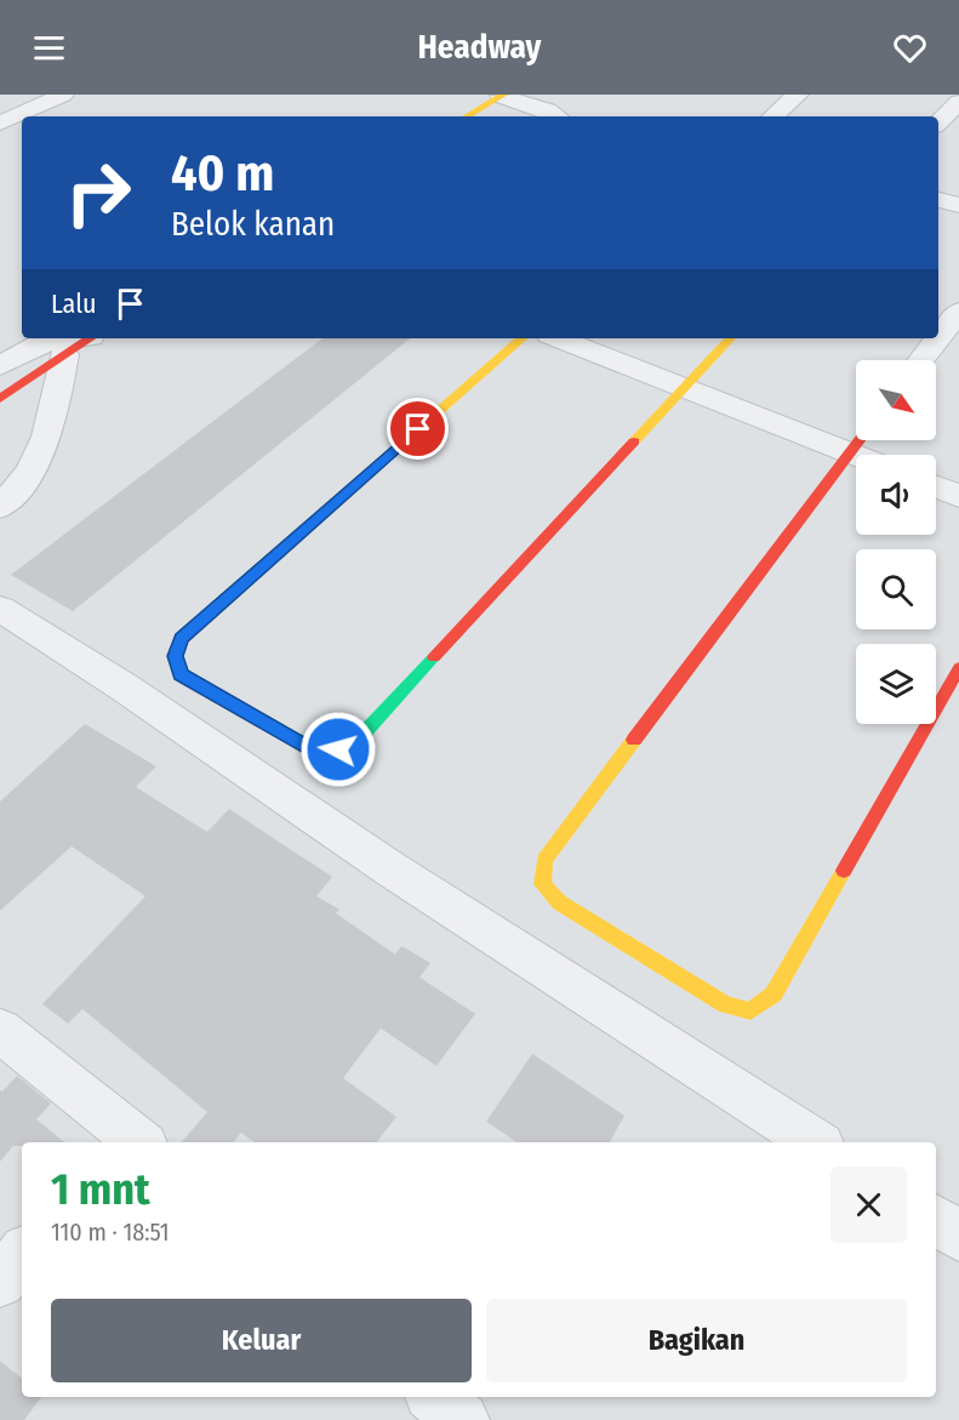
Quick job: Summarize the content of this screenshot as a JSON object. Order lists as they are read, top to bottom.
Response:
{
  "north": "bottom right",
  "page": {
    "header": "Headway",
    "turn": ["40 m", "Belok kanan"],
    "then": "Lalu",
    "heading": ["1 mnt", "110 m · 18:51"],
    "buttons": ["Keluar", "Bagikan"]
  }
}
